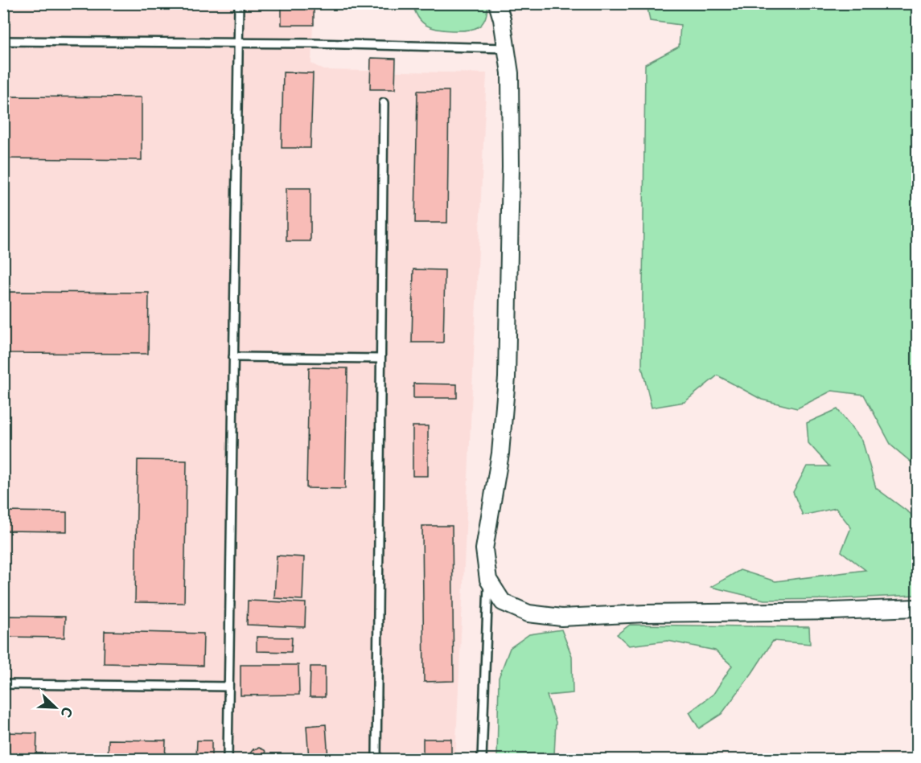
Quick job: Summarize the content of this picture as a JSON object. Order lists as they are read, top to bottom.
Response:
{
  "north": "bottom right"
}
